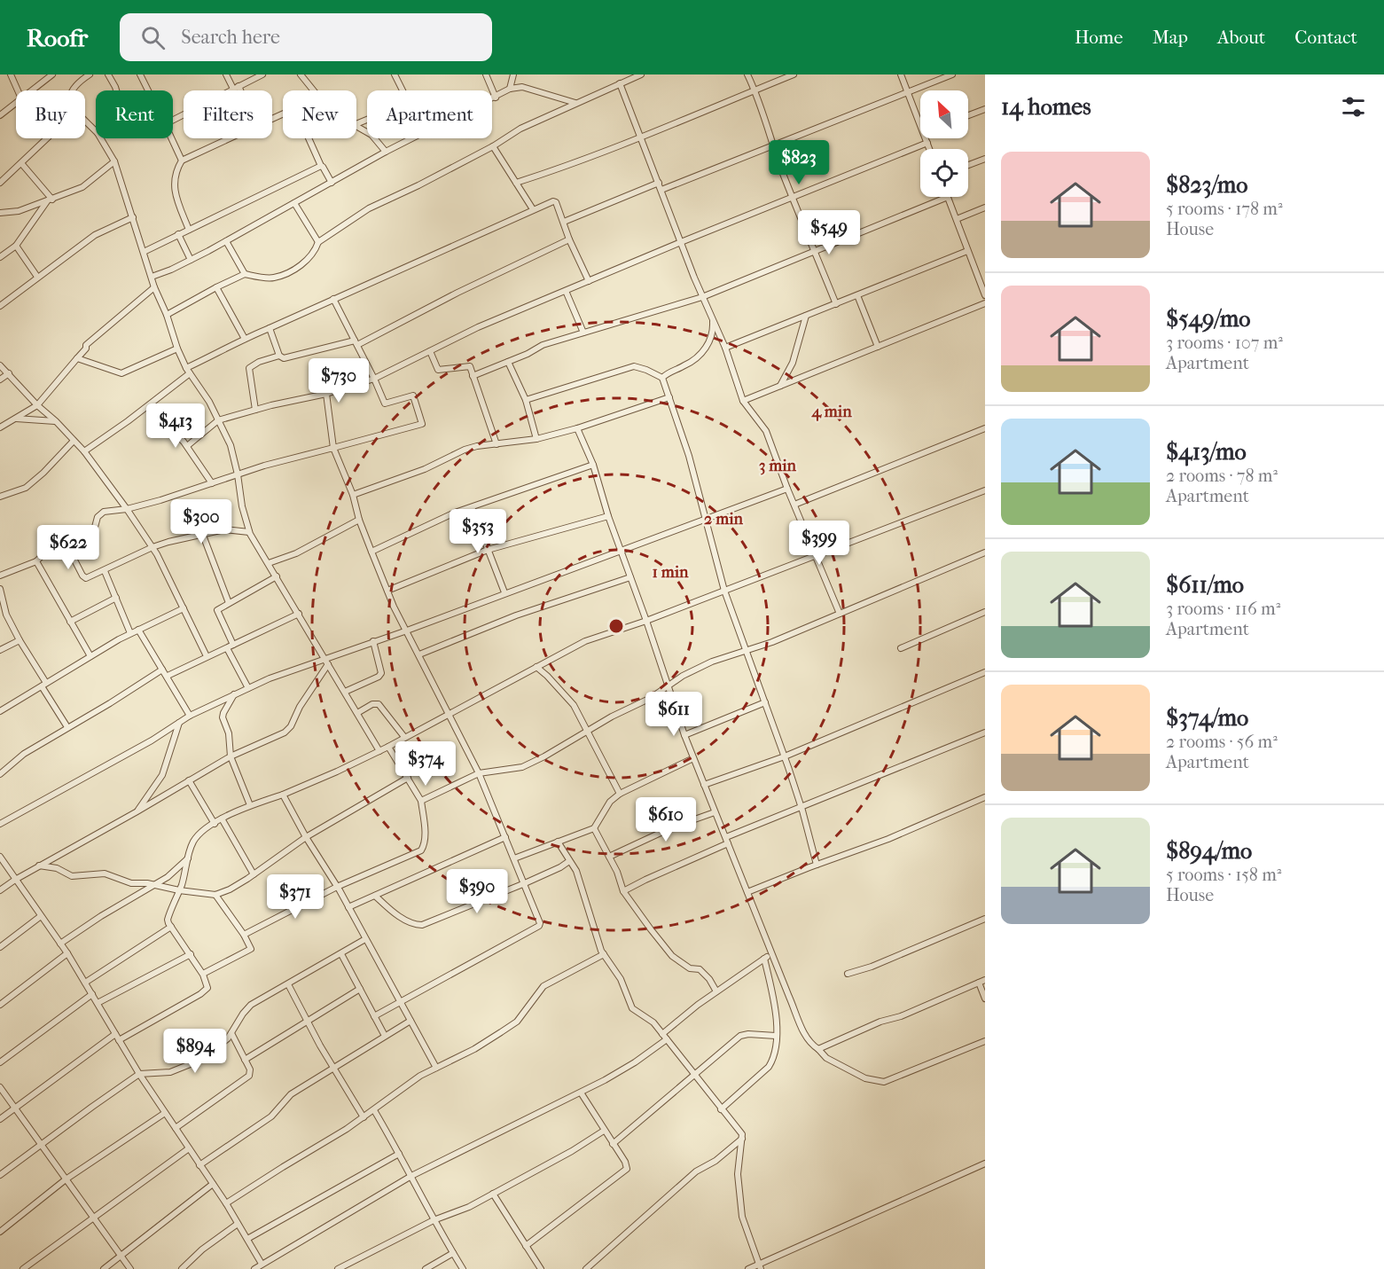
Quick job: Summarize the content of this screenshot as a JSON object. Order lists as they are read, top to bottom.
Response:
{
  "north": "top left",
  "page": {
    "header": "Roofr",
    "search": "Search here",
    "nav": [
      "Home",
      "Map",
      "About",
      "Contact"
    ],
    "heading": "14 homes",
    "chip": [
      "Buy",
      "Rent",
      "Filters",
      "New",
      "Apartment"
    ],
    "list": [
      {
        "name": "$823/mo",
        "note": "5 rooms · 178 m² · House"
      },
      {
        "name": "$549/mo",
        "note": "3 rooms · 107 m² · Apartment"
      },
      {
        "name": "$413/mo",
        "note": "2 rooms · 78 m² · Apartment"
      },
      {
        "name": "$611/mo",
        "note": "3 rooms · 116 m² · Apartment"
      },
      {
        "name": "$374/mo",
        "note": "2 rooms · 56 m² · Apartment"
      },
      {
        "name": "$894/mo",
        "note": "5 rooms · 158 m² · House"
      }
    ],
    "price": [
      "$823",
      "$549",
      "$730",
      "$413",
      "$300",
      "$353",
      "$399",
      "$622",
      "$611",
      "$374",
      "$610",
      "$390",
      "$371",
      "$894"
    ]
  },
  "rings": [
    "4 min",
    "3 min",
    "2 min",
    "1 min"
  ]
}
